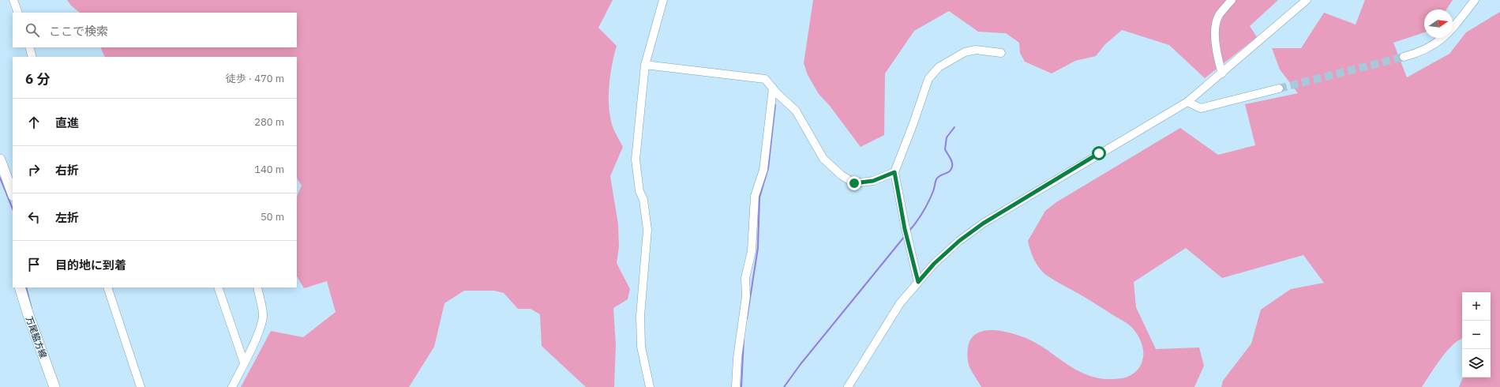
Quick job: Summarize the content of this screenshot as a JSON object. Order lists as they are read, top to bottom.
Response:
{
  "streets": {
    "main road": ["万尾脇方線"]
  },
  "north": "right",
  "page": {
    "search": "ここで検索",
    "heading": ["6 分", "徒歩 · 470 m"],
    "list": [
      ["直進", "280 m"],
      ["右折", "140 m"],
      ["左折", "50 m"],
      "目的地に到着"
    ],
    "map_buttons": ["+", "−"]
  }
}
